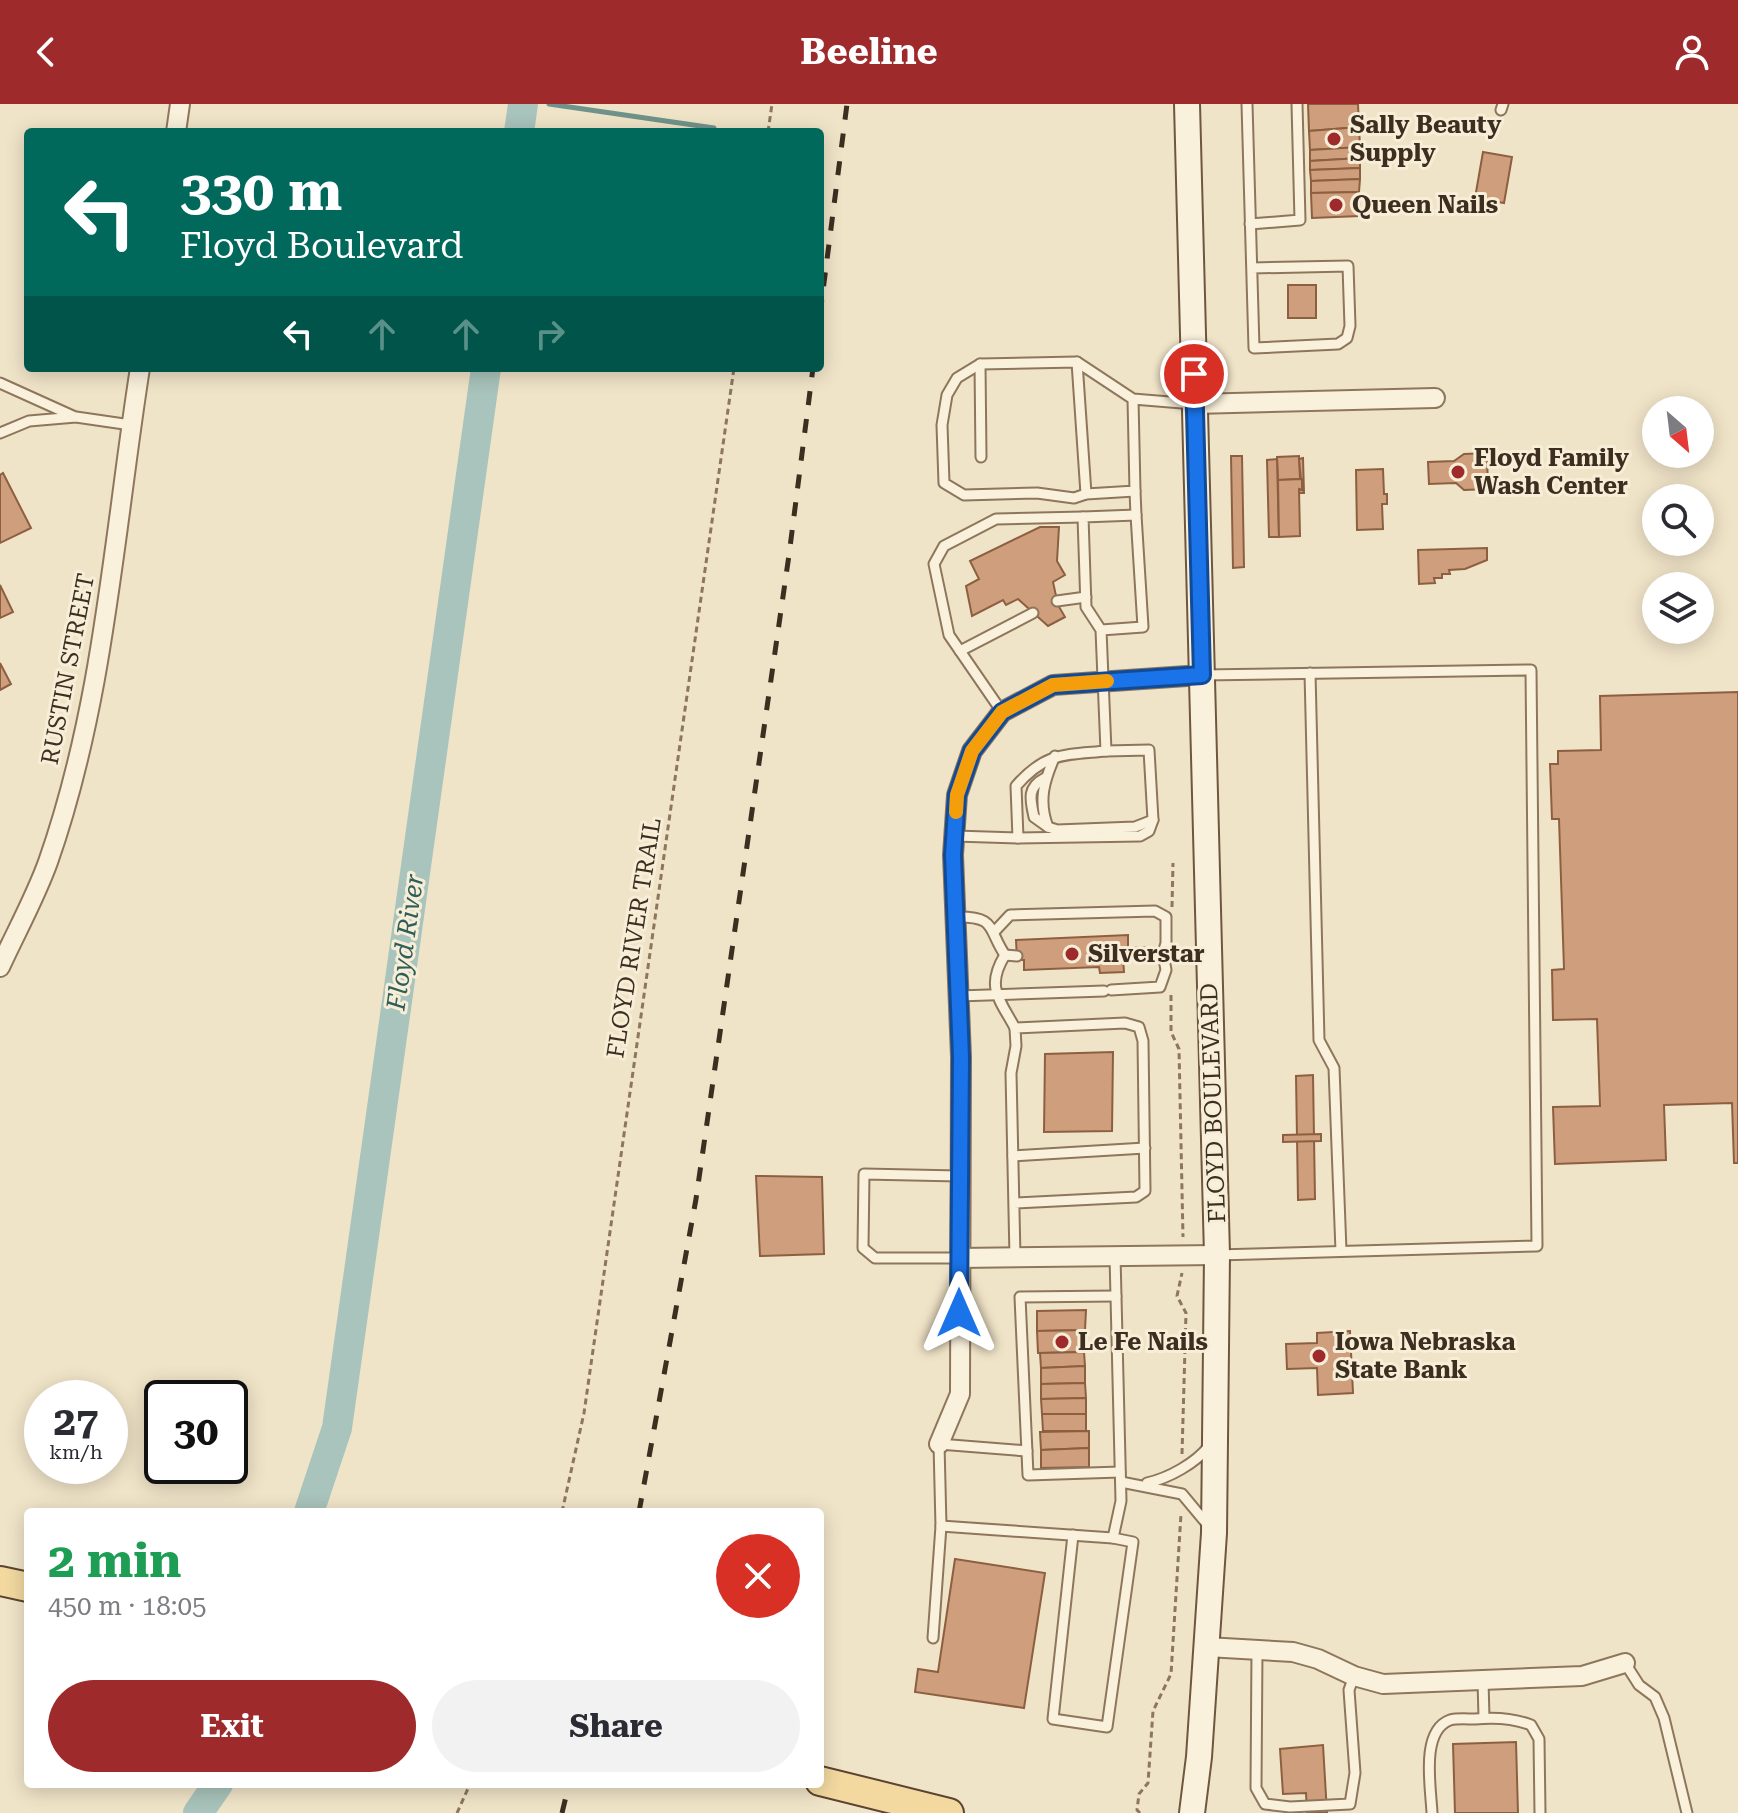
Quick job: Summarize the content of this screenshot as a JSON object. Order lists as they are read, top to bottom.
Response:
{
  "streets": {
    "main road": ["FLOYD BOULEVARD"],
    "street": ["RUSTIN STREET"],
    "path": ["FLOYD RIVER TRAIL"]
  },
  "water": ["Floyd River"],
  "places": [
    "Sally Beauty Supply",
    "Queen Nails",
    "Floyd Family Wash Center",
    "Silverstar",
    "Le Fe Nails",
    "Iowa Nebraska State Bank"
  ],
  "north": "bottom right",
  "page": {
    "header": "Beeline",
    "turn": ["330 m", "Floyd Boulevard"],
    "speed": "27 km/h",
    "limit": "30",
    "heading": ["2 min", "450 m · 18:05"],
    "buttons": ["Exit", "Share"]
  }
}
